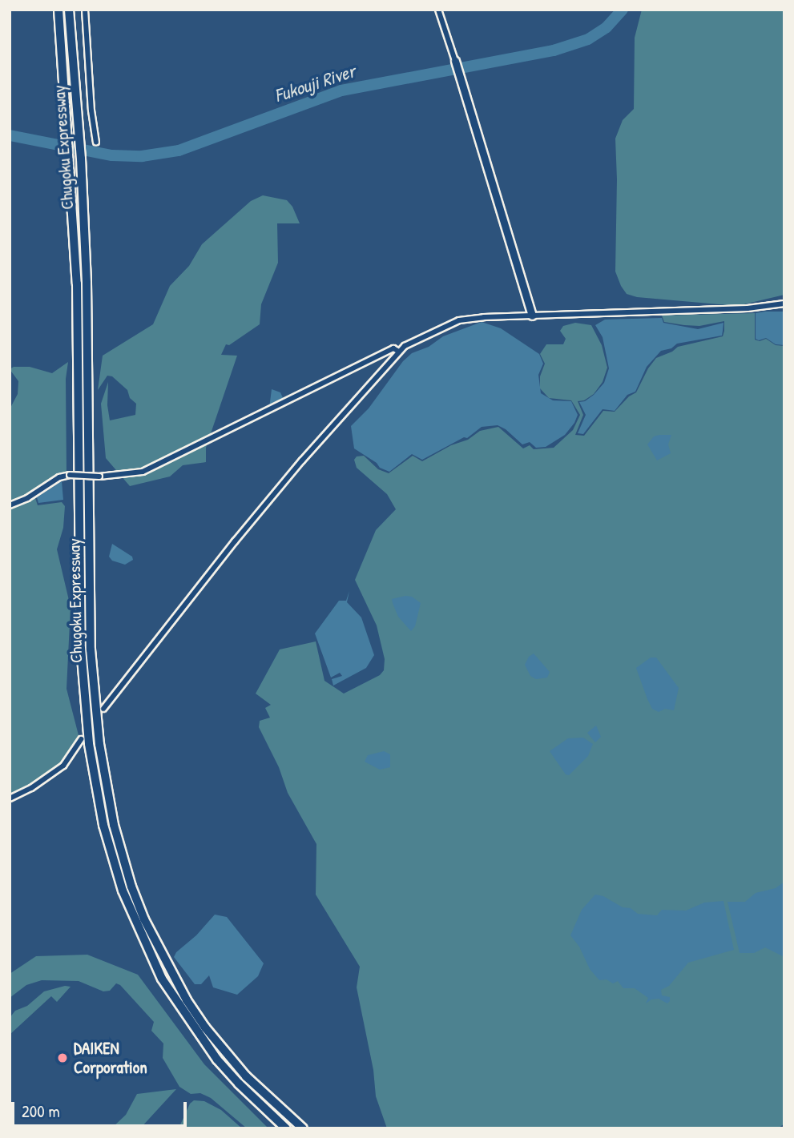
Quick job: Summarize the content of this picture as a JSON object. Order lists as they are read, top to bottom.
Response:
{
  "streets": {
    "highway": ["Chugoku Expressway"]
  },
  "water": ["Fukouji River"],
  "places": ["DAIKEN Corporation"],
  "scale_bar": "200 m"
}
